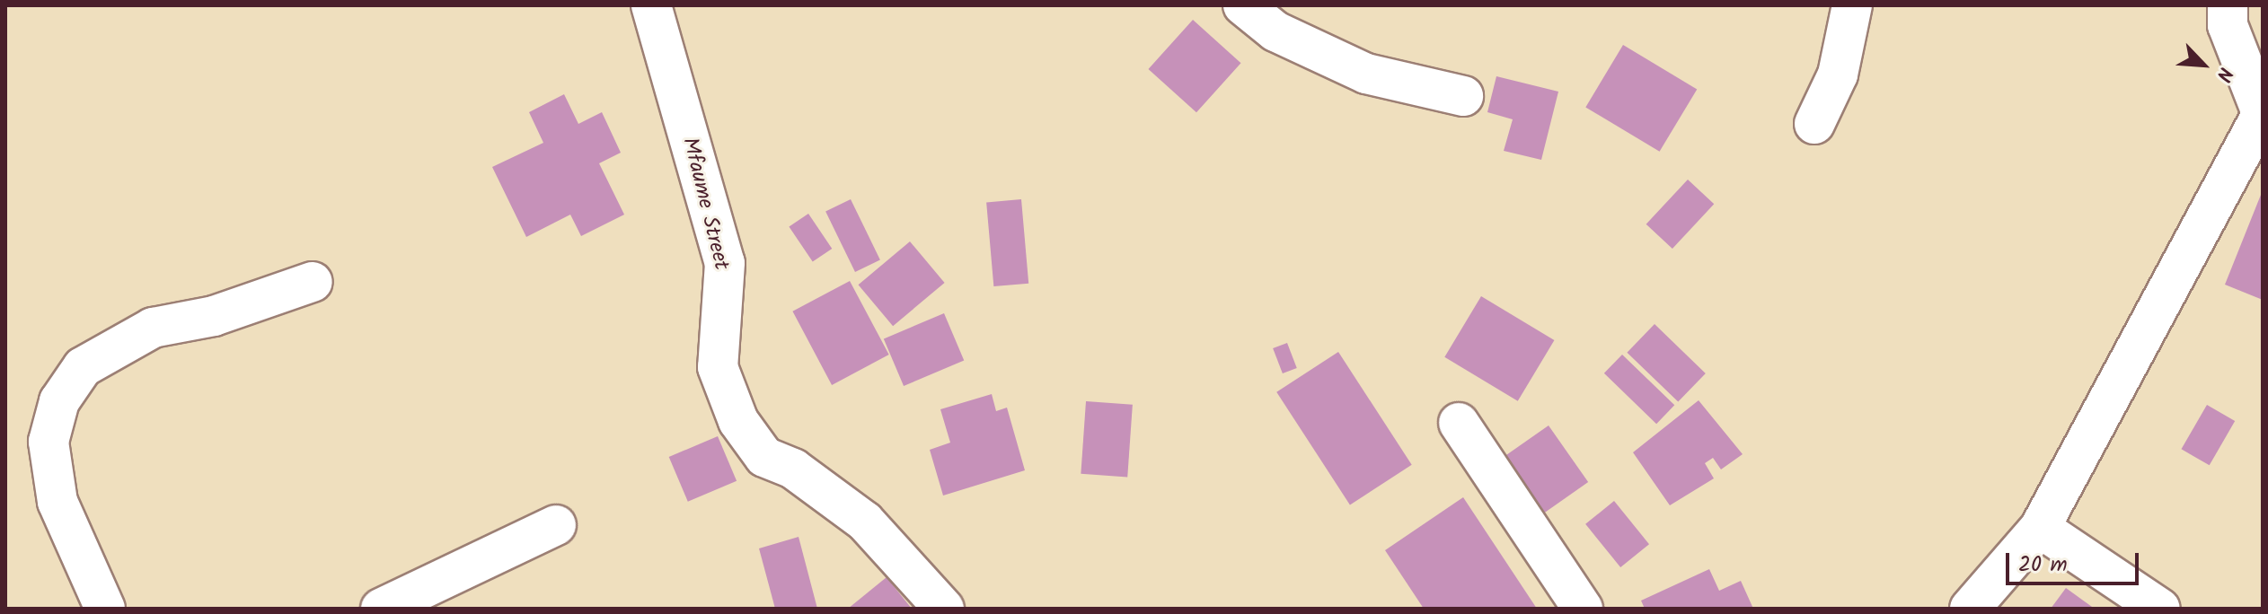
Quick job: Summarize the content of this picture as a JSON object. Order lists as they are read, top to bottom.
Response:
{
  "streets": {
    "street": ["Mfaume Street"]
  },
  "scale_bar": "20 m",
  "north": "bottom right"
}
